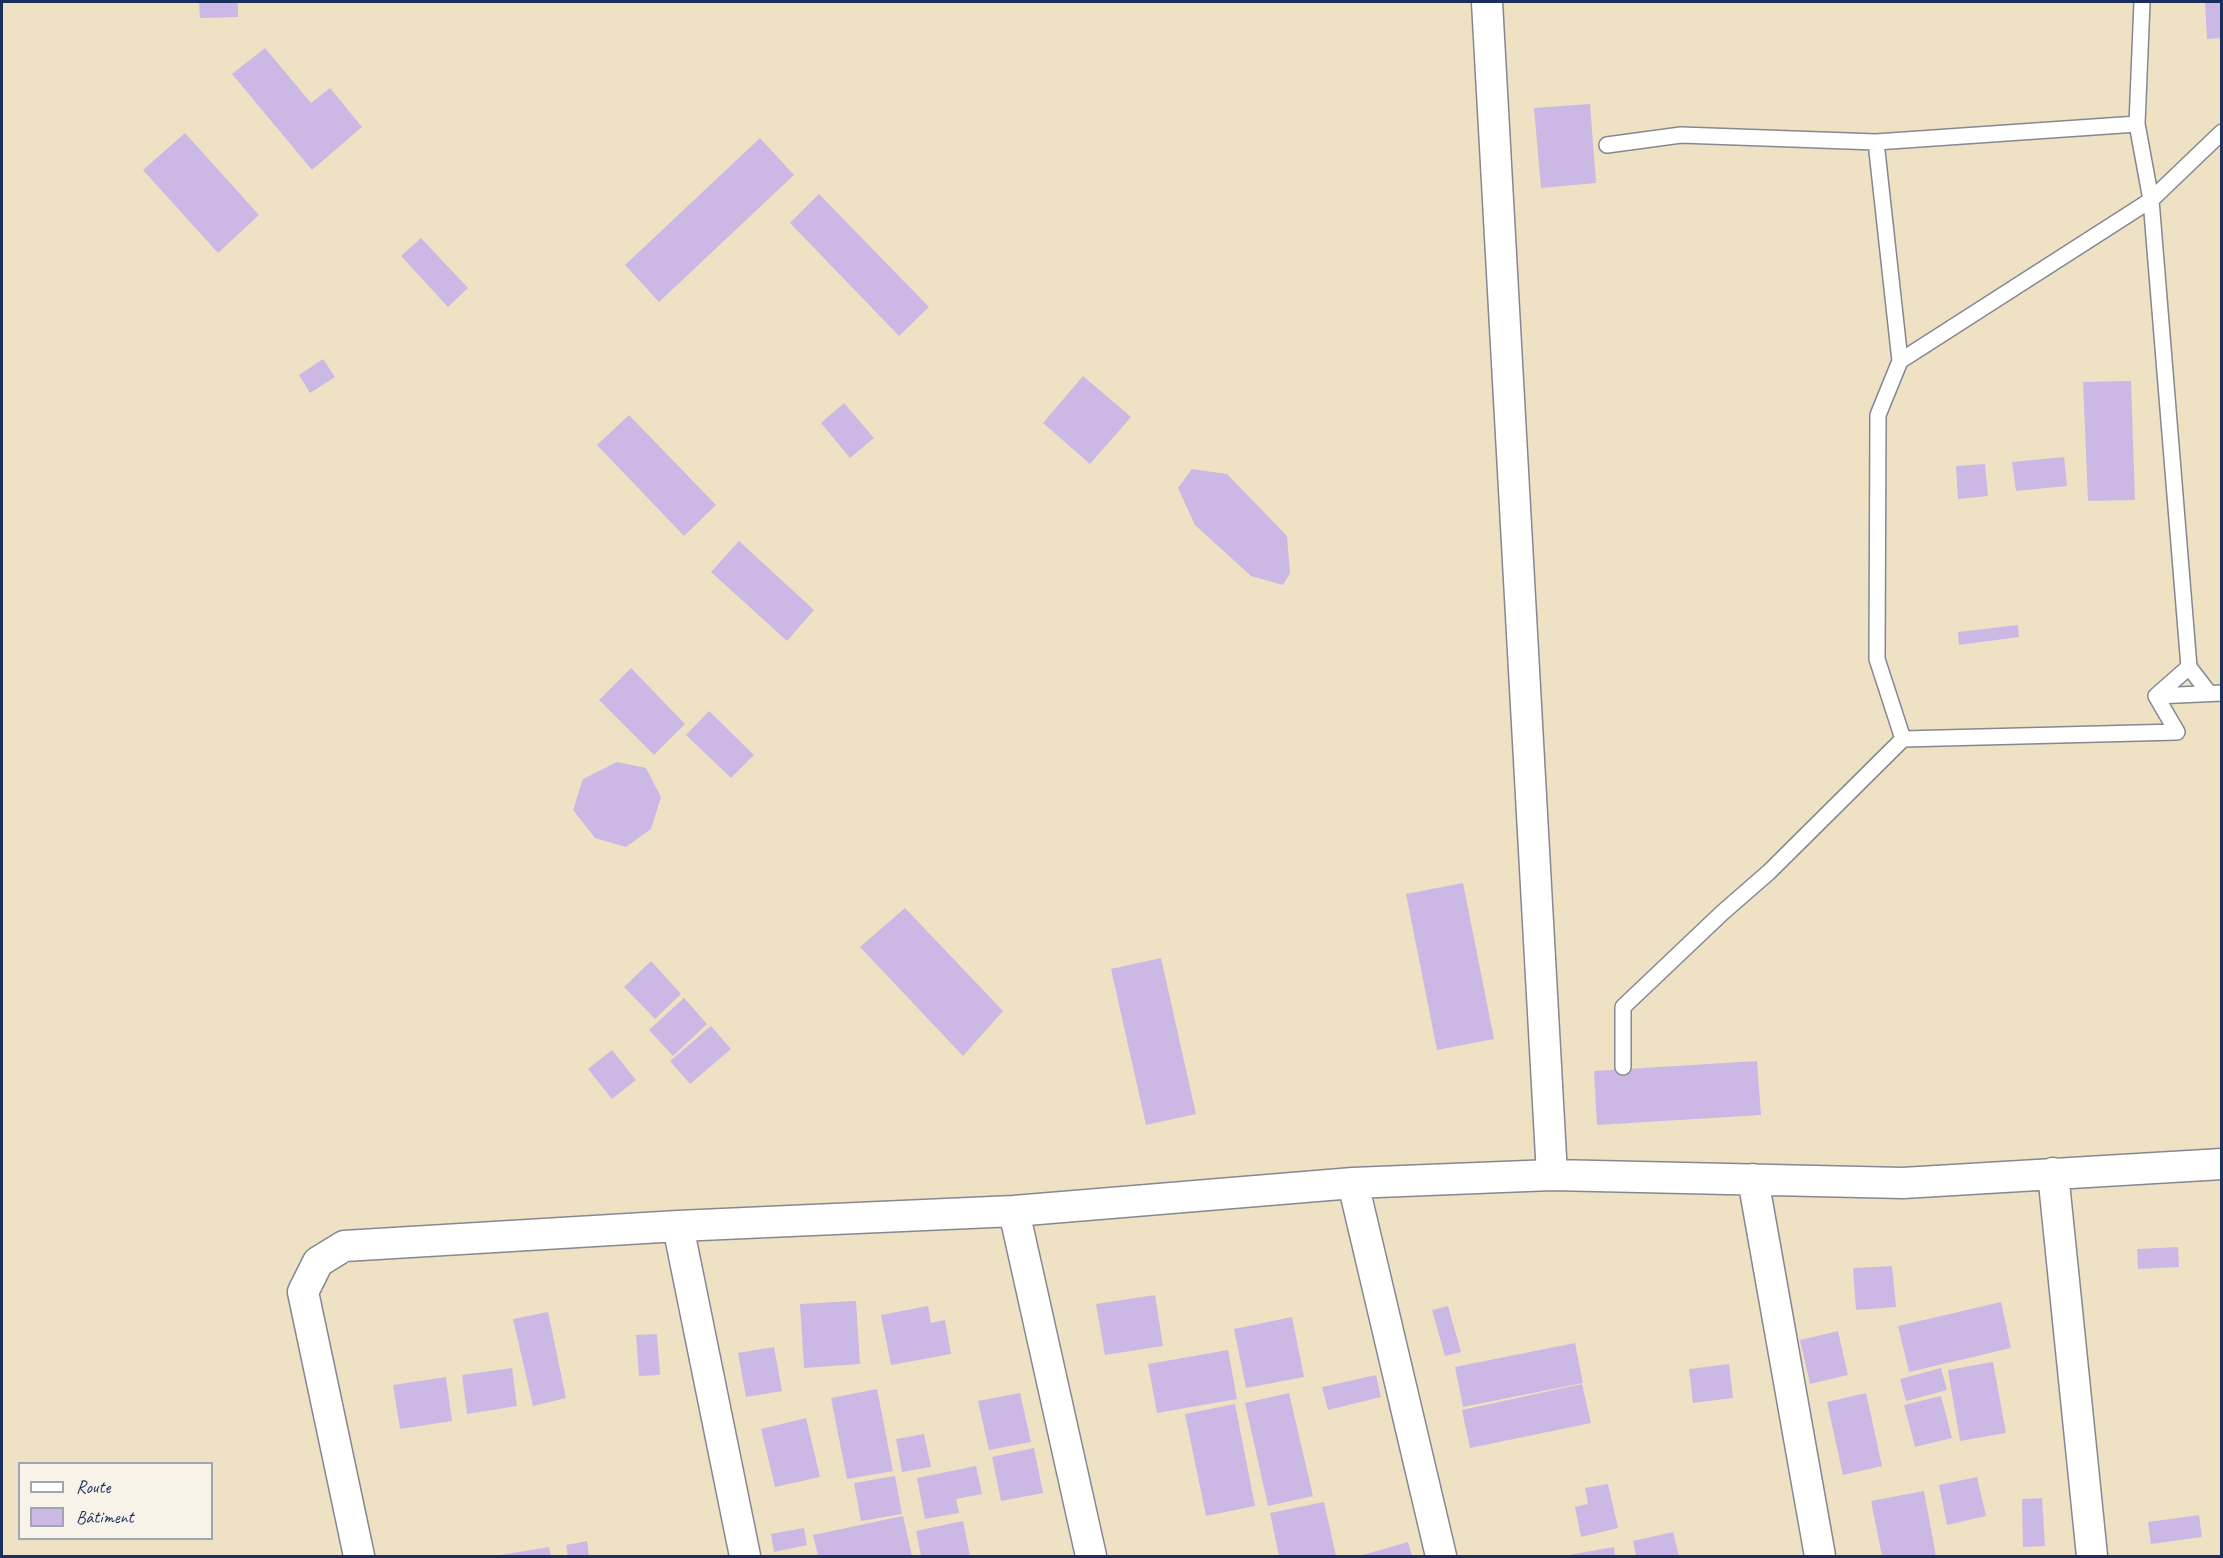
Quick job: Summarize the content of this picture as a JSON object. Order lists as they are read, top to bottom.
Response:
{
  "legend": ["Route", "Bâtiment"]
}
